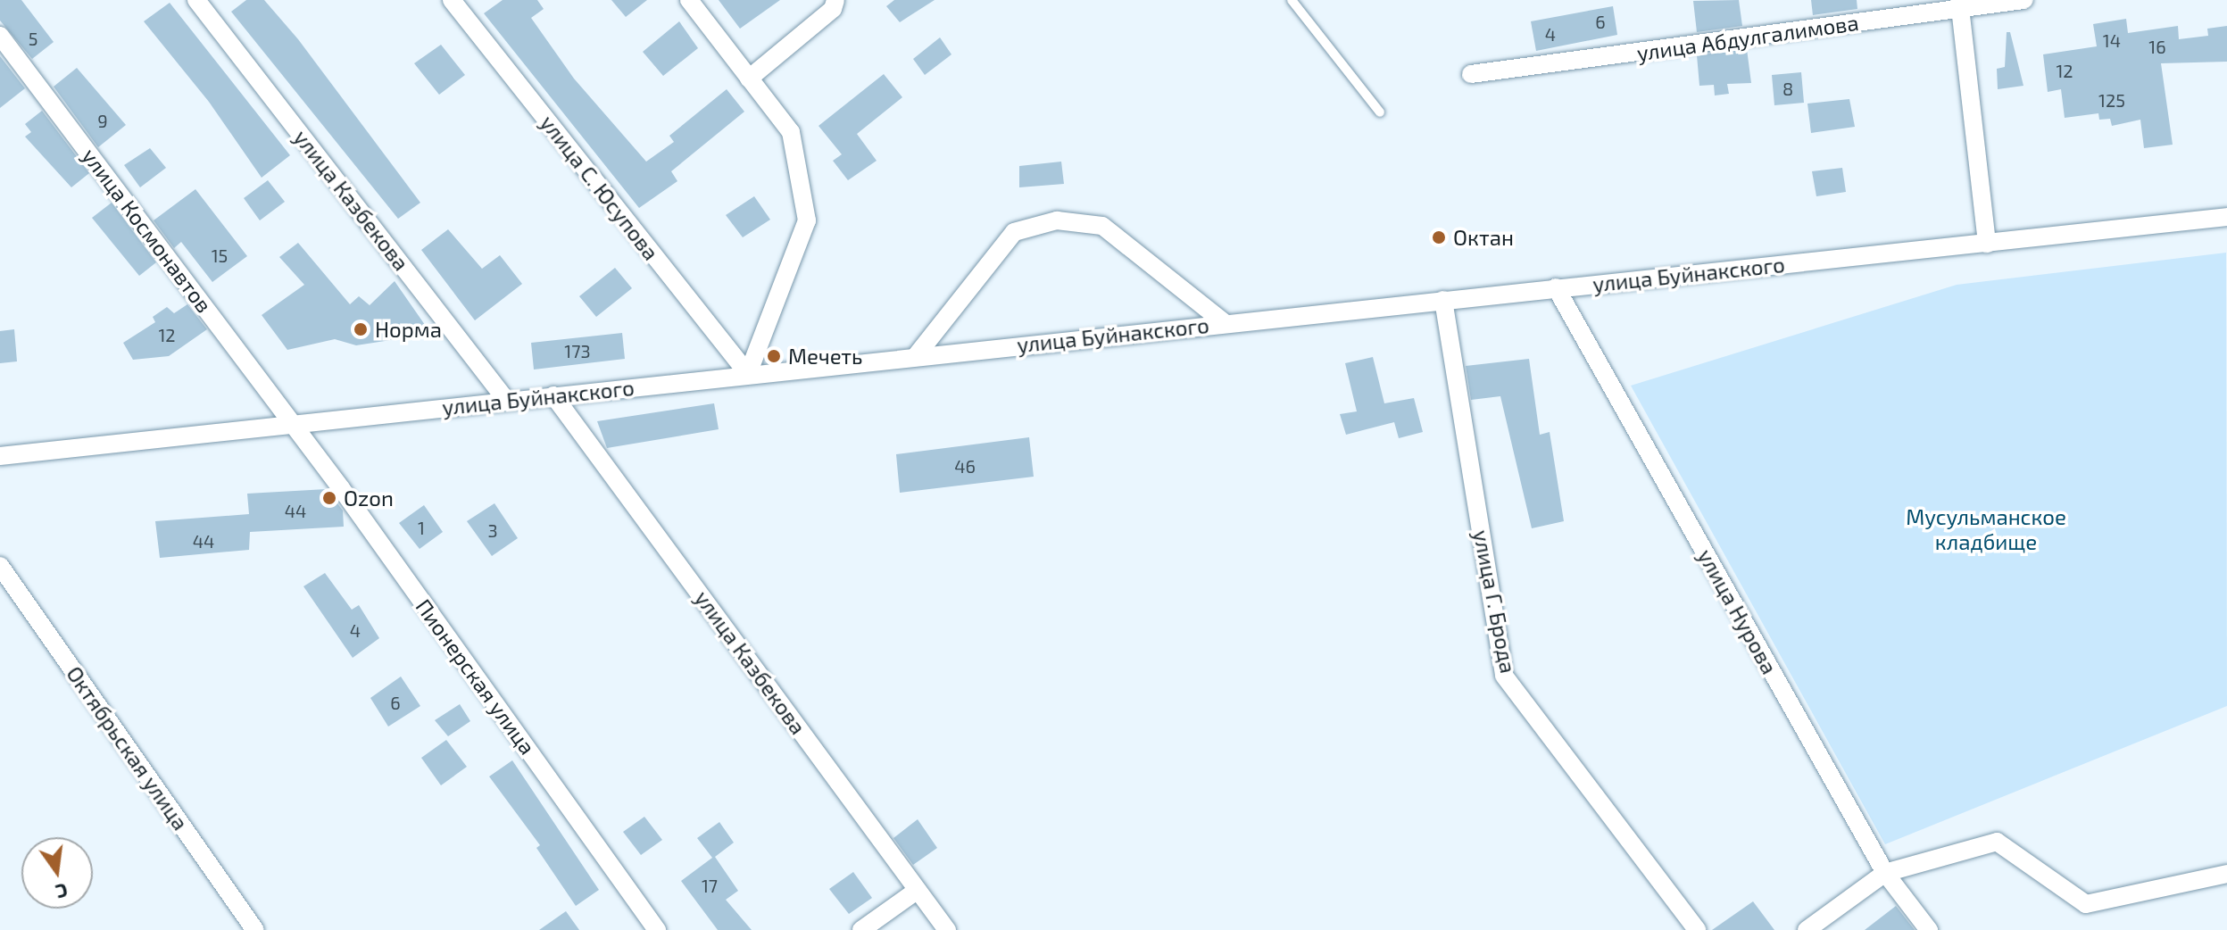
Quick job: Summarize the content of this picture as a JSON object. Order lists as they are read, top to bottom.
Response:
{
  "streets": {
    "street": [
      "улица Абдулгалимова",
      "улица С. Юсупова",
      "улица Казбекова",
      "улица Космонавтов",
      "улица Буйнакского",
      "улица Г. Брода",
      "улица Нурова",
      "Пионерская улица",
      "Октябрьская улица"
    ]
  },
  "crossings": [
    ["улица С. Юсупова", "улица Буйнакского"],
    ["улица Казбекова", "улица Буйнакского"],
    ["улица Космонавтов", "улица Буйнакского"],
    ["улица Космонавтов", "Пионерская улица"],
    ["улица Буйнакского", "улица Г. Брода"],
    ["улица Буйнакского", "улица Нурова"],
    ["улица Буйнакского", "Пионерская улица"]
  ],
  "parks": ["Мусульманское кладбище"],
  "places": [
    "Октан",
    "Норма",
    "Мечеть",
    "Ozon"
  ],
  "house_numbers": [
    "6",
    "4",
    "5",
    "14",
    "16",
    "12",
    "8",
    "125",
    "9",
    "15",
    "12",
    "173",
    "46",
    "44",
    "1",
    "3",
    "44",
    "4",
    "6",
    "17"
  ],
  "north": "bottom"
}
